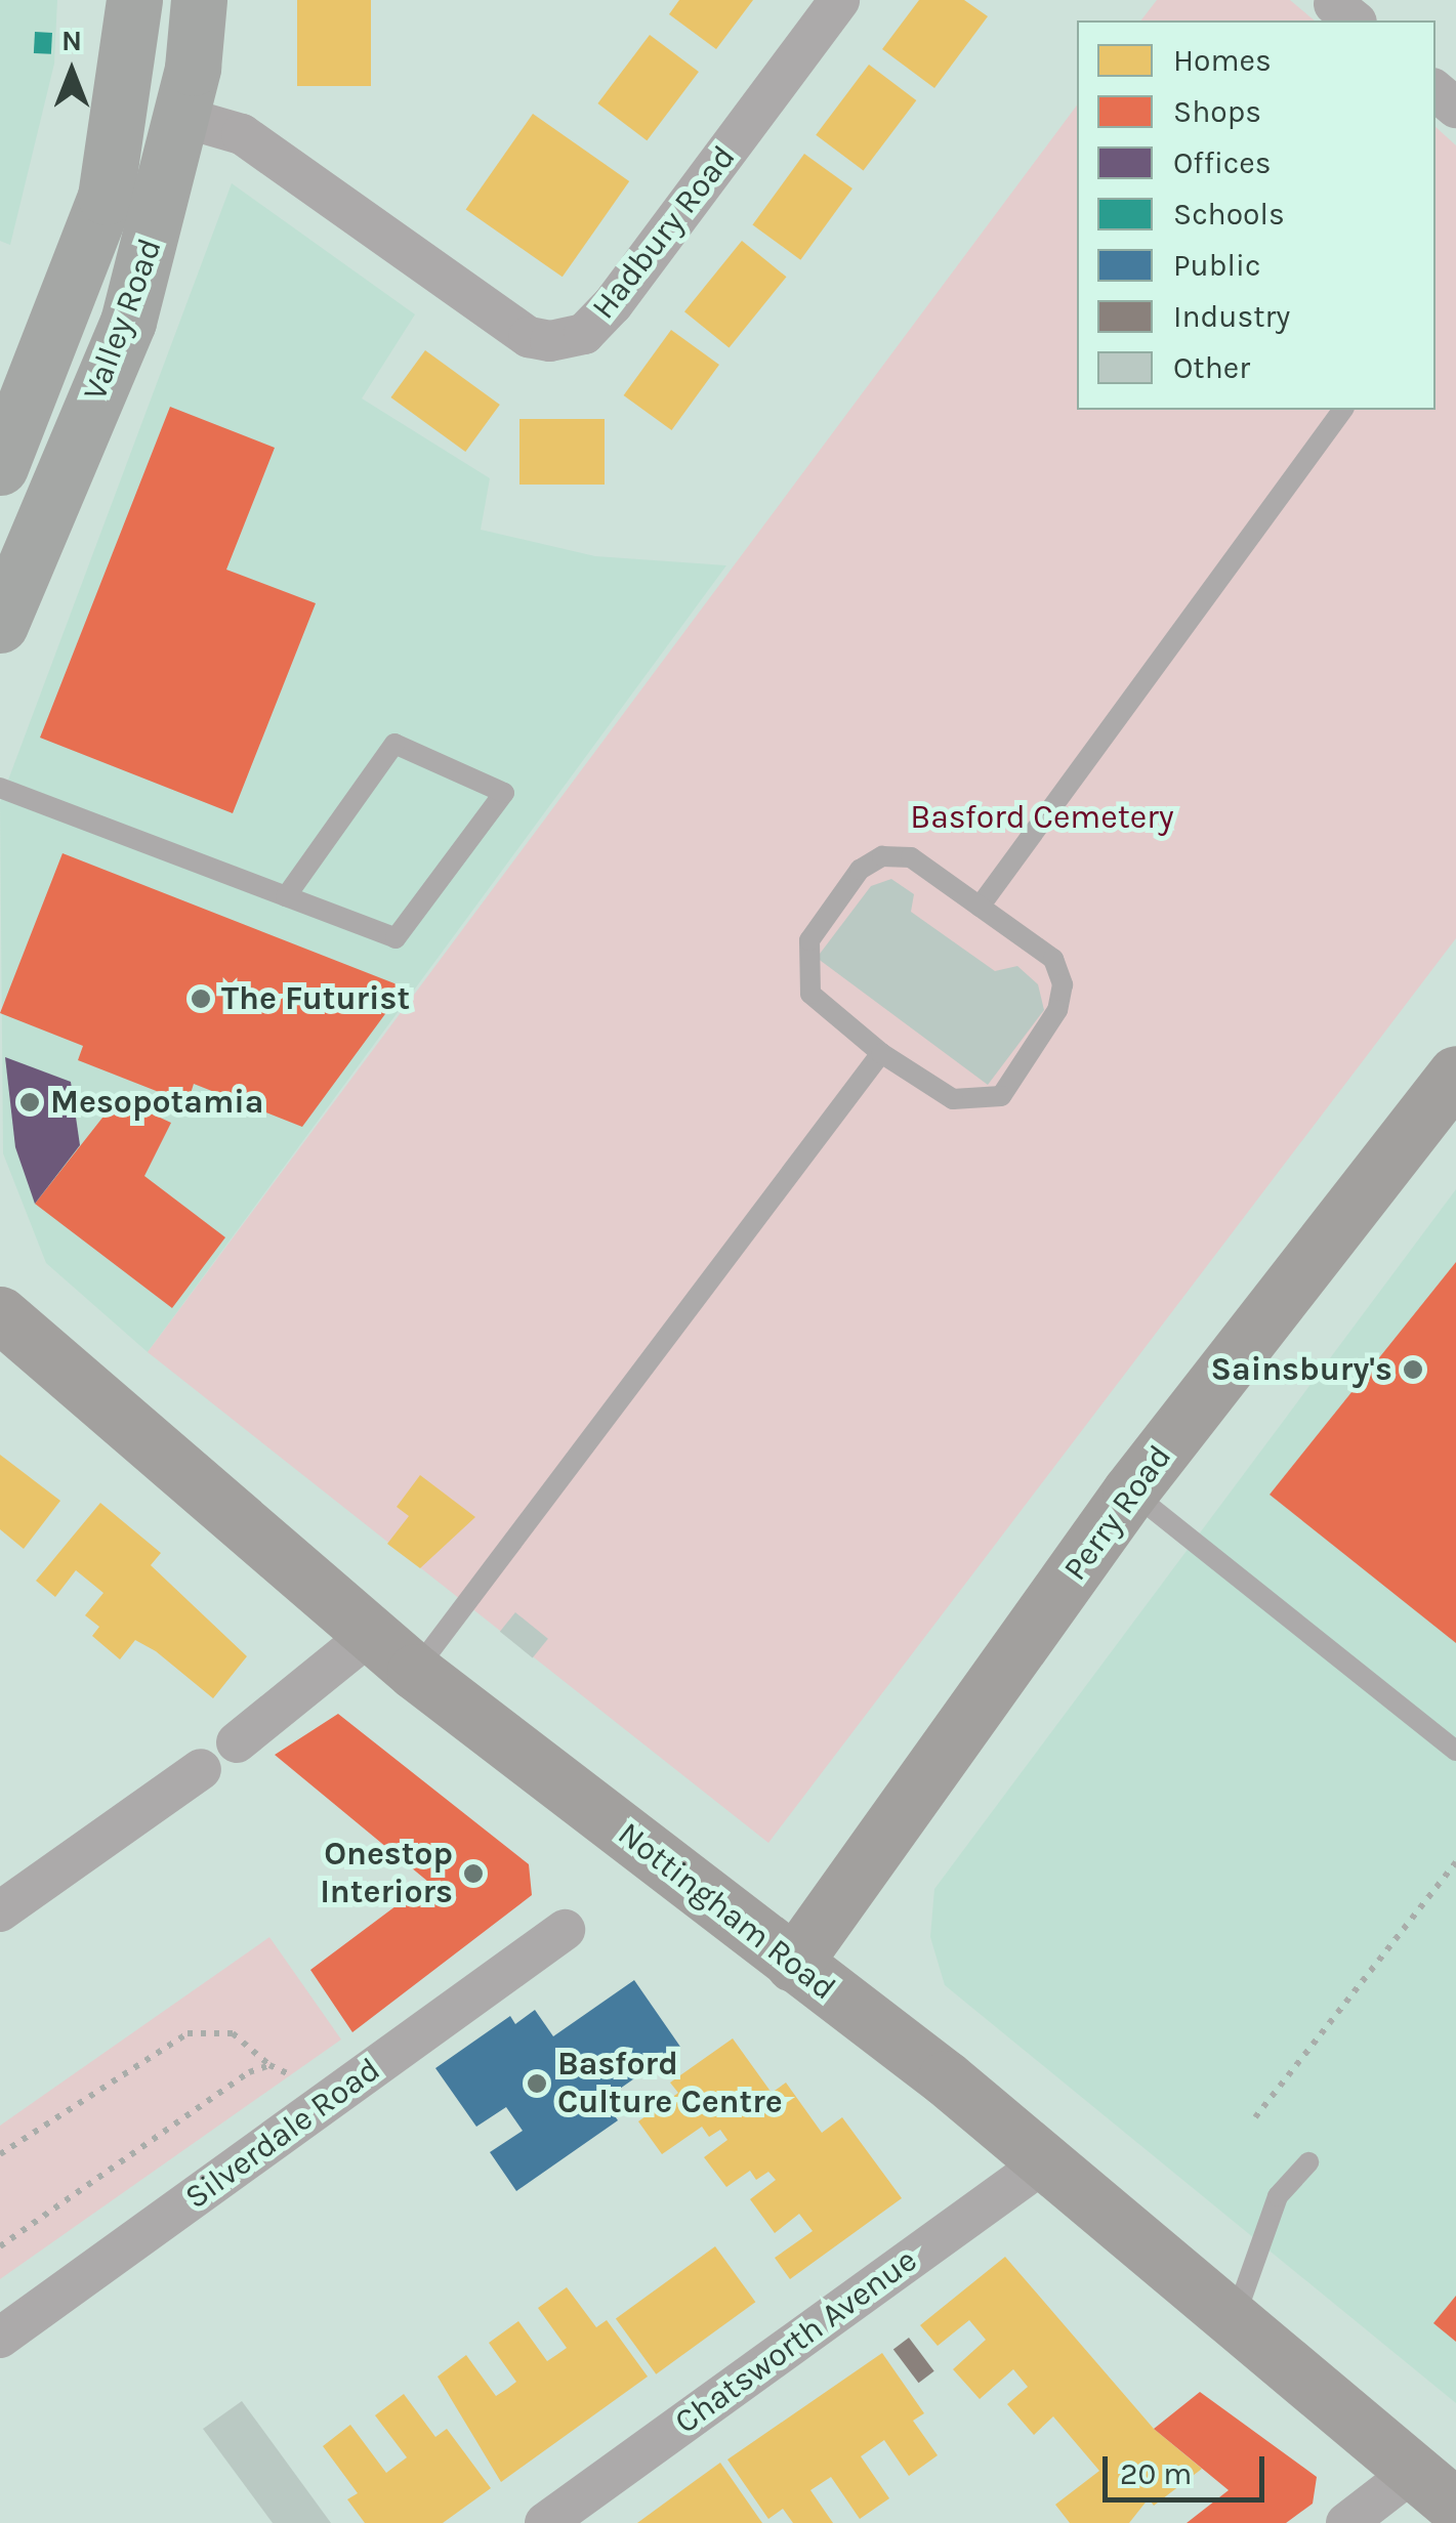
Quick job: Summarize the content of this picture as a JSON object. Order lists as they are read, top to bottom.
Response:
{
  "streets": {
    "highway": ["Valley Road"],
    "main road": ["Perry Road", "Nottingham Road"],
    "street": ["Hadbury Road", "Silverdale Road", "Chatsworth Avenue"]
  },
  "crossings": [
    ["Hadbury Road", "Valley Road"],
    ["Perry Road", "Nottingham Road"],
    ["Nottingham Road", "Chatsworth Avenue"]
  ],
  "parks": ["Basford Cemetery"],
  "places": [
    "The Futurist",
    "Mesopotamia",
    "Sainsbury's",
    "Onestop Interiors",
    "Basford Culture Centre"
  ],
  "legend": [
    "Homes",
    "Shops",
    "Offices",
    "Schools",
    "Public",
    "Industry",
    "Other"
  ],
  "scale_bar": "20 m",
  "north": "top"
}
